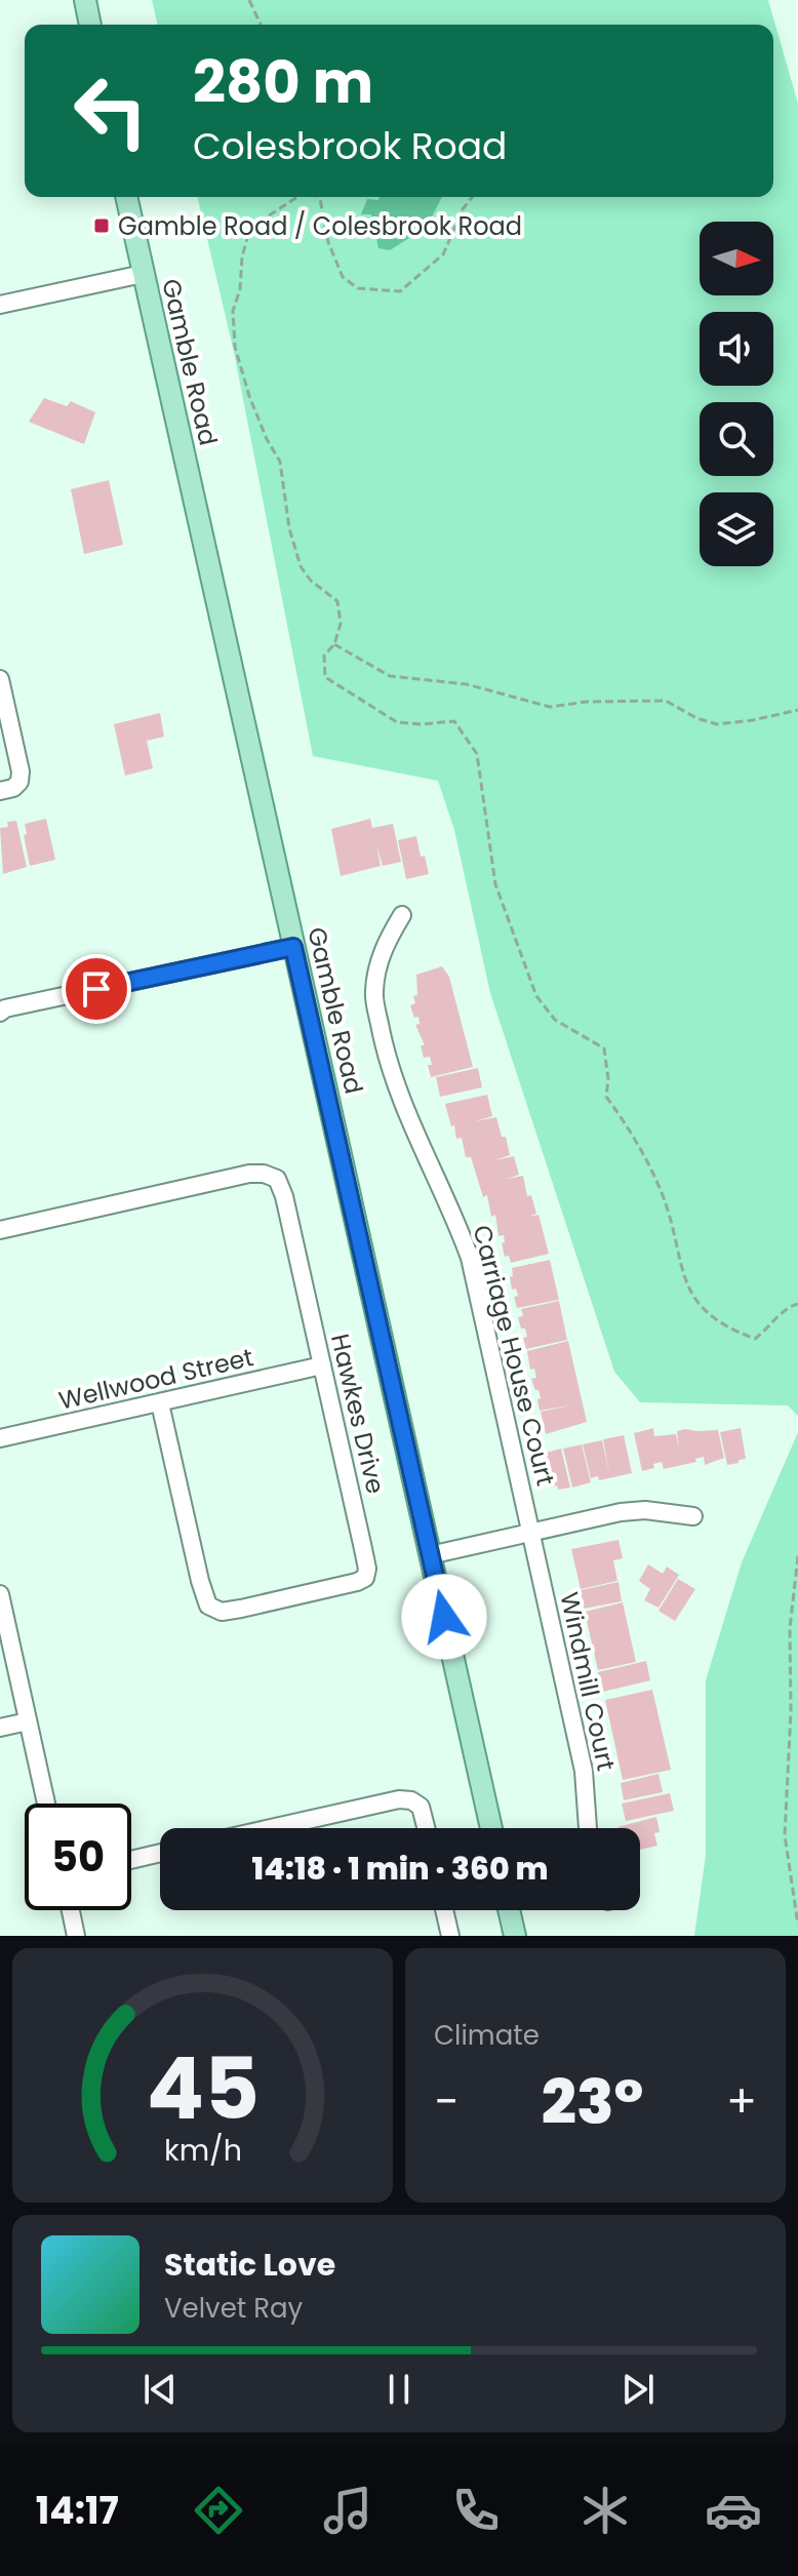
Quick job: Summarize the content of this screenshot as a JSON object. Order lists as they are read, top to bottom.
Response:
{
  "streets": {
    "main road": ["Gamble Road"],
    "street": [
      "Carriage House Court",
      "Wellwood Street",
      "Hawkes Drive",
      "Windmill Court"
    ]
  },
  "crossings": [
    ["Carriage House Court", "Windmill Court"],
    ["Wellwood Street", "Hawkes Drive"]
  ],
  "places": {
    "transit": ["Gamble Road / Colesbrook Road"]
  },
  "north": "right",
  "page": {
    "turn": ["280 m", "Colesbrook Road"],
    "limit": "50",
    "trip": "14:18 · 1 min · 360 m",
    "tile": "Climate",
    "heat": ["−", "23°", "+"],
    "song": ["Static Love", "Velvet Ray"],
    "tabs": "14:17",
    "gauge": ["45", "km/h"]
  }
}
